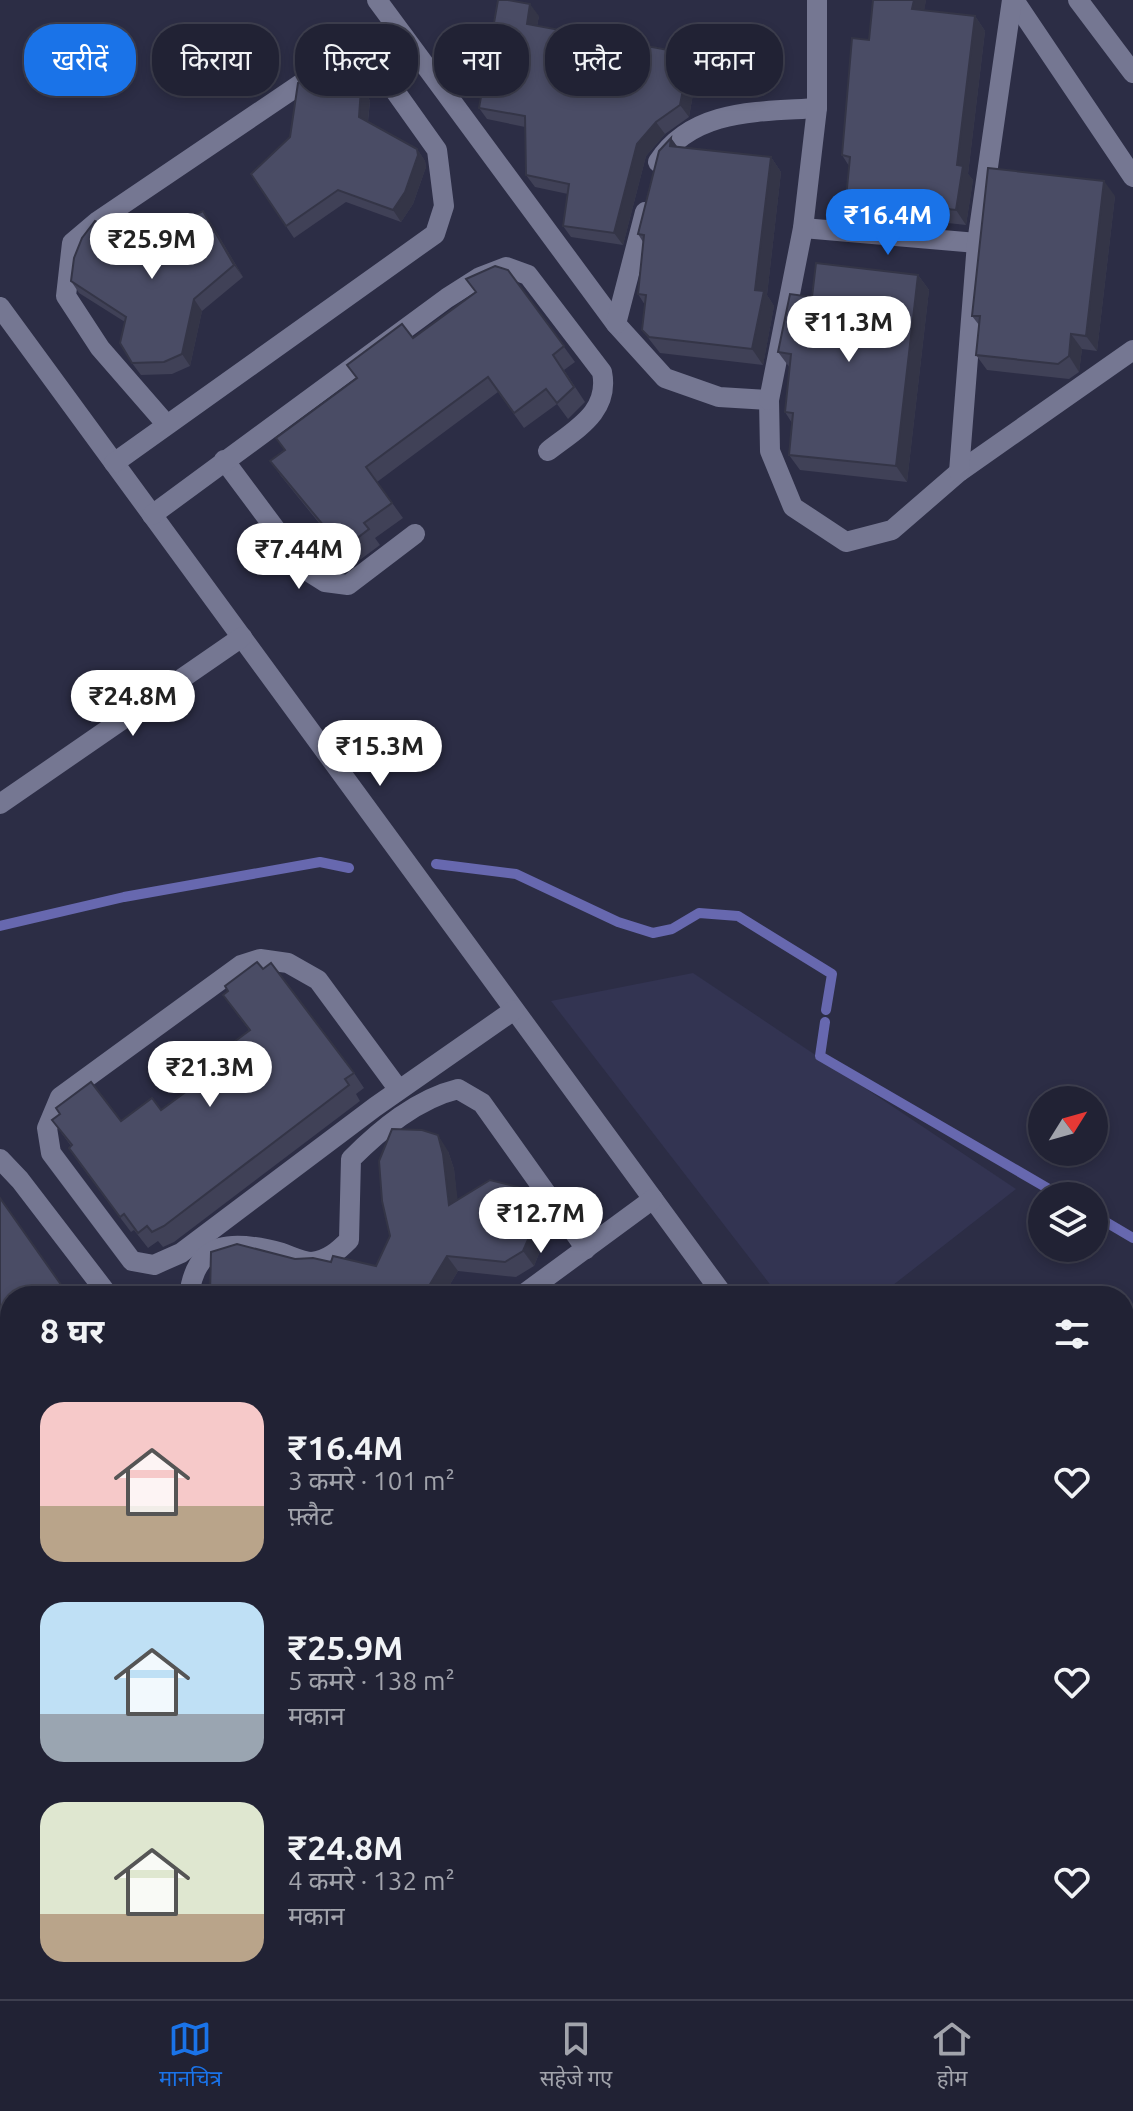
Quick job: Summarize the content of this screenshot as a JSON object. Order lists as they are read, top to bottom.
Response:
{
  "north": "top right",
  "page": {
    "chip": [
      "खरीदें",
      "किराया",
      "फ़िल्टर",
      "नया",
      "फ़्लैट",
      "मकान"
    ],
    "price": [
      "₹16.4M",
      "₹25.9M",
      "₹11.3M",
      "₹7.44M",
      "₹24.8M",
      "₹15.3M",
      "₹21.3M",
      "₹12.7M"
    ],
    "heading": "8 घर",
    "list": [
      {
        "name": "₹16.4M",
        "note": "3 कमरे · 101 m² · फ़्लैट"
      },
      {
        "name": "₹25.9M",
        "note": "5 कमरे · 138 m² · मकान"
      },
      {
        "name": "₹24.8M",
        "note": "4 कमरे · 132 m² · मकान"
      }
    ],
    "tabs": ["मानचित्र", "सहेजे गए", "होम"]
  }
}
